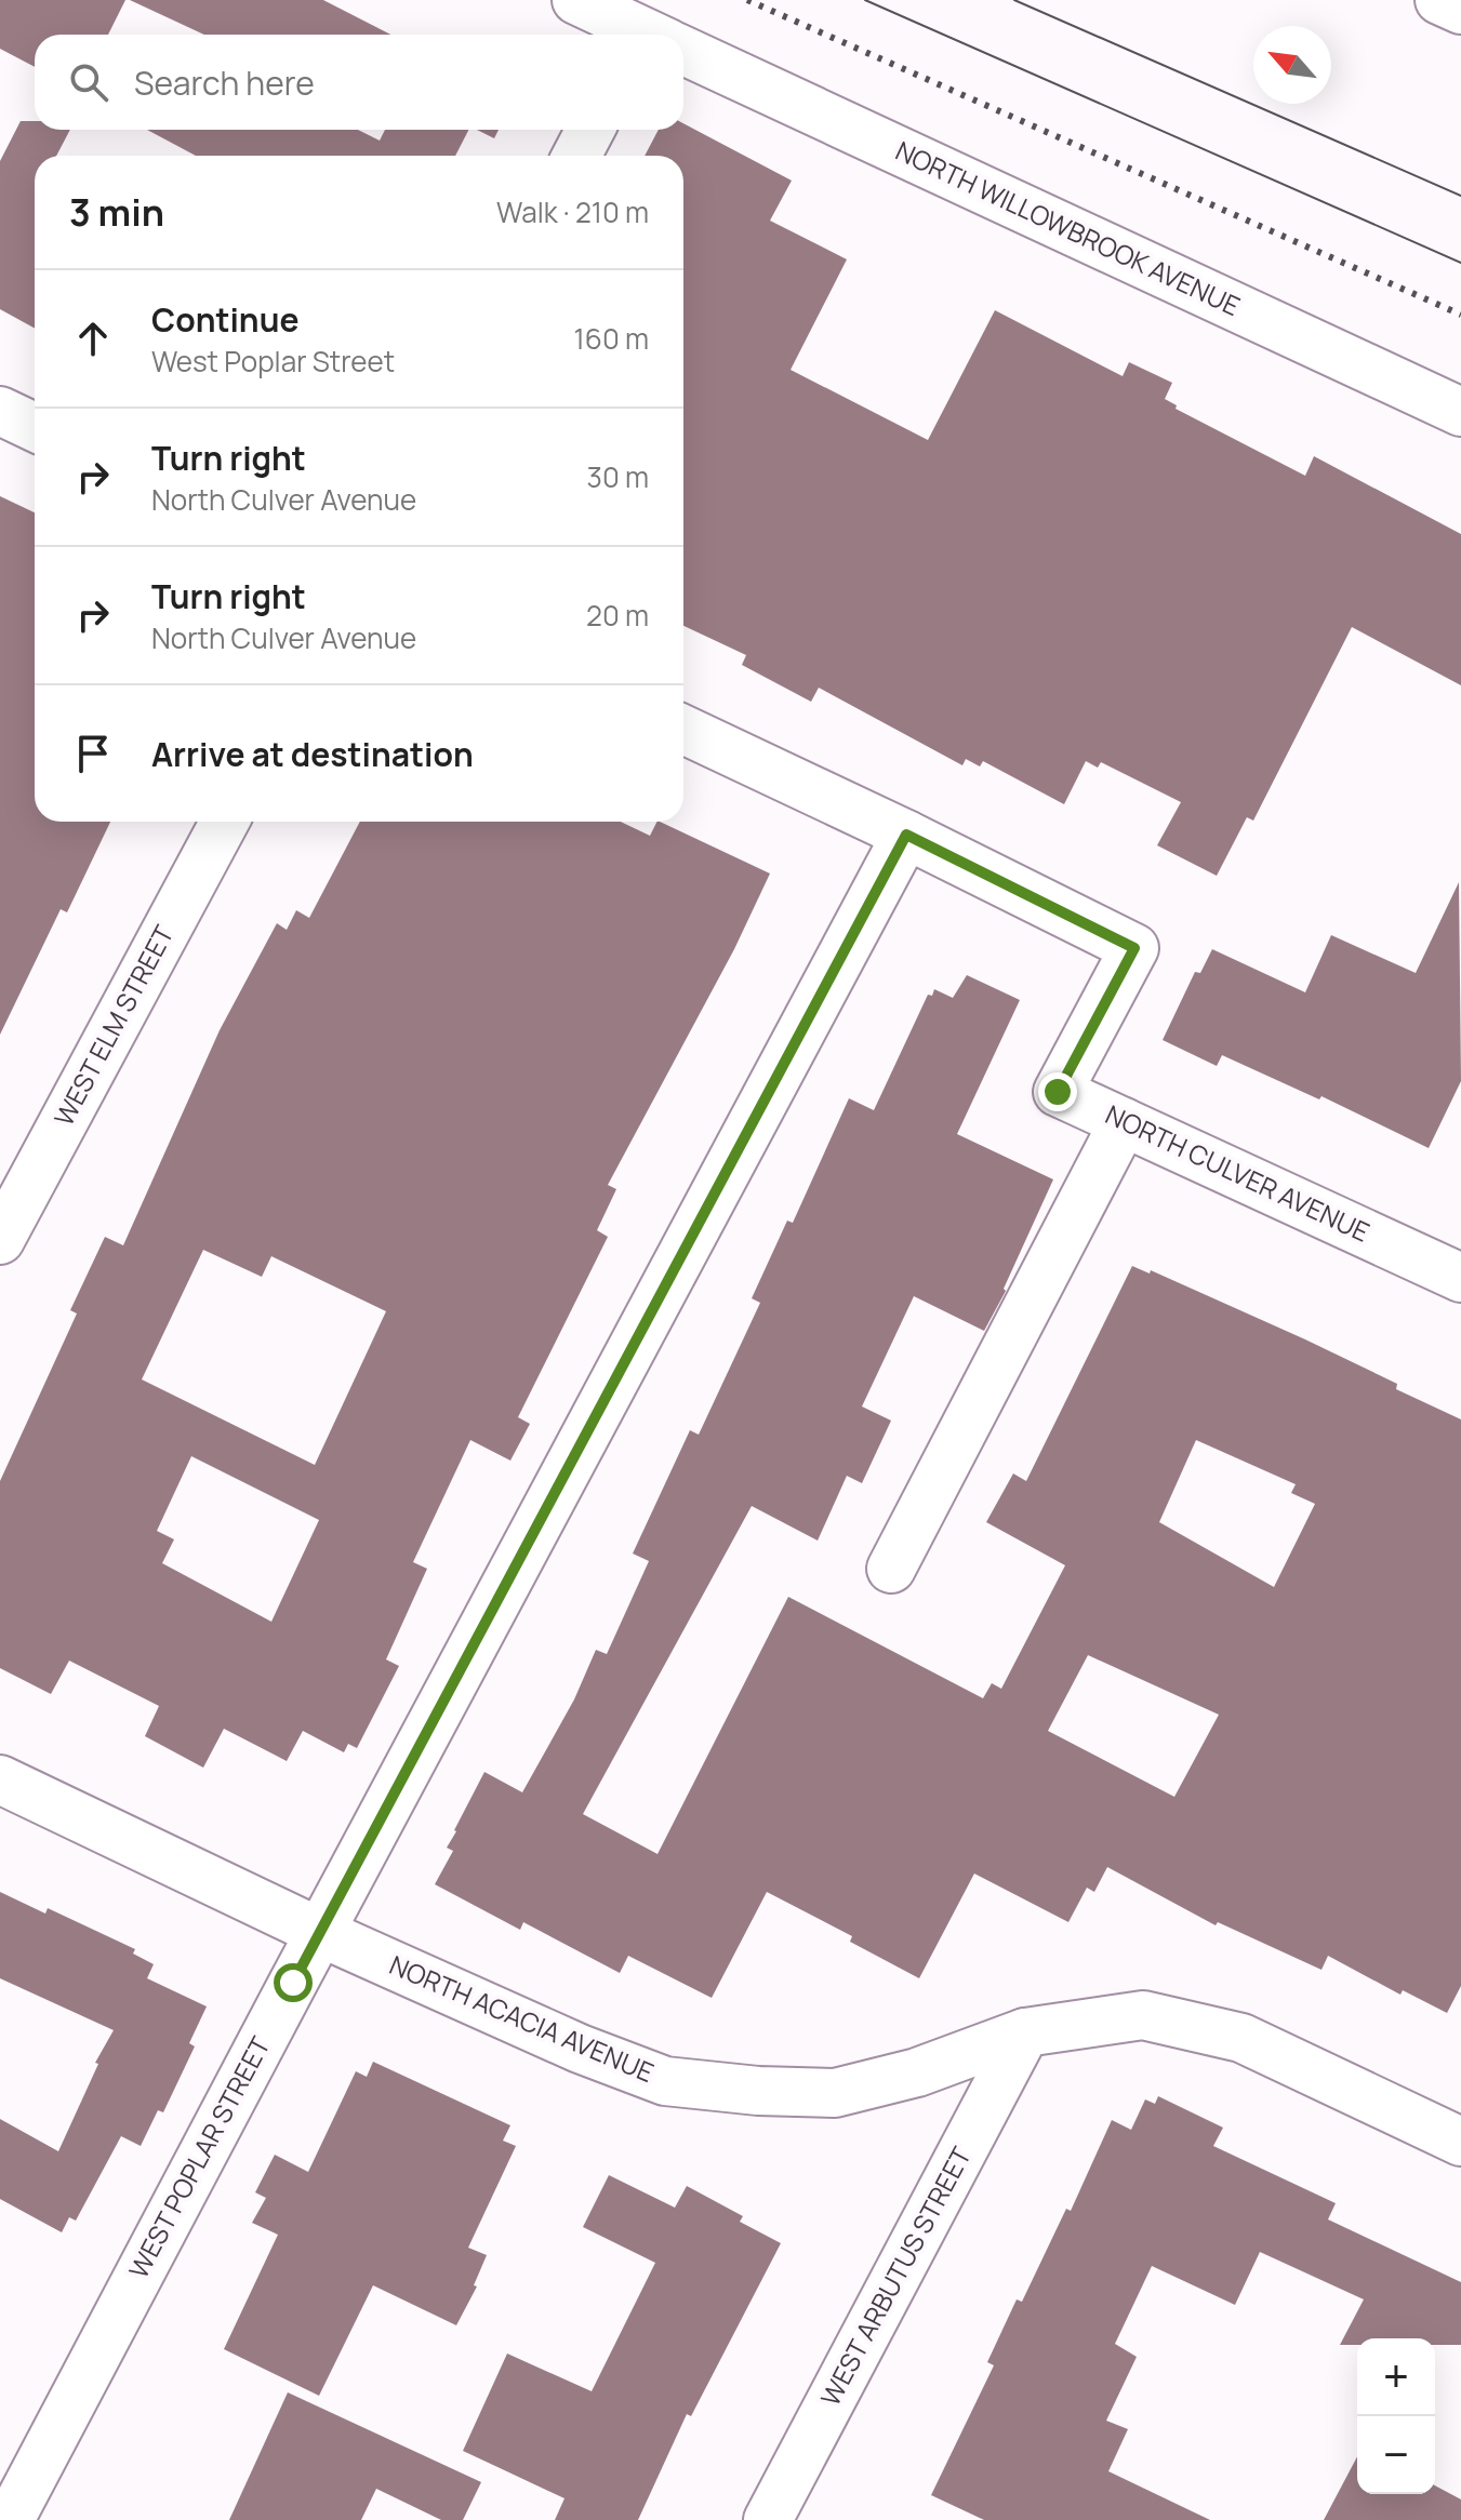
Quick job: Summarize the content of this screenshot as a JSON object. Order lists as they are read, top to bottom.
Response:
{
  "streets": {
    "street": [
      "NORTH WILLOWBROOK AVENUE",
      "WEST ELM STREET",
      "NORTH CULVER AVENUE",
      "NORTH ACACIA AVENUE",
      "WEST POPLAR STREET",
      "WEST ARBUTUS STREET"
    ]
  },
  "crossings": [
    ["NORTH CULVER AVENUE", "WEST POPLAR STREET"],
    ["NORTH ACACIA AVENUE", "WEST POPLAR STREET"],
    ["NORTH ACACIA AVENUE", "WEST ARBUTUS STREET"]
  ],
  "north": "top left",
  "page": {
    "search": "Search here",
    "heading": ["3 min", "Walk · 210 m"],
    "list": [
      ["Continue", "West Poplar Street", "160 m"],
      ["Turn right", "North Culver Avenue", "30 m"],
      ["Turn right", "North Culver Avenue", "20 m"],
      "Arrive at destination"
    ],
    "map_buttons": ["+", "−"]
  }
}
